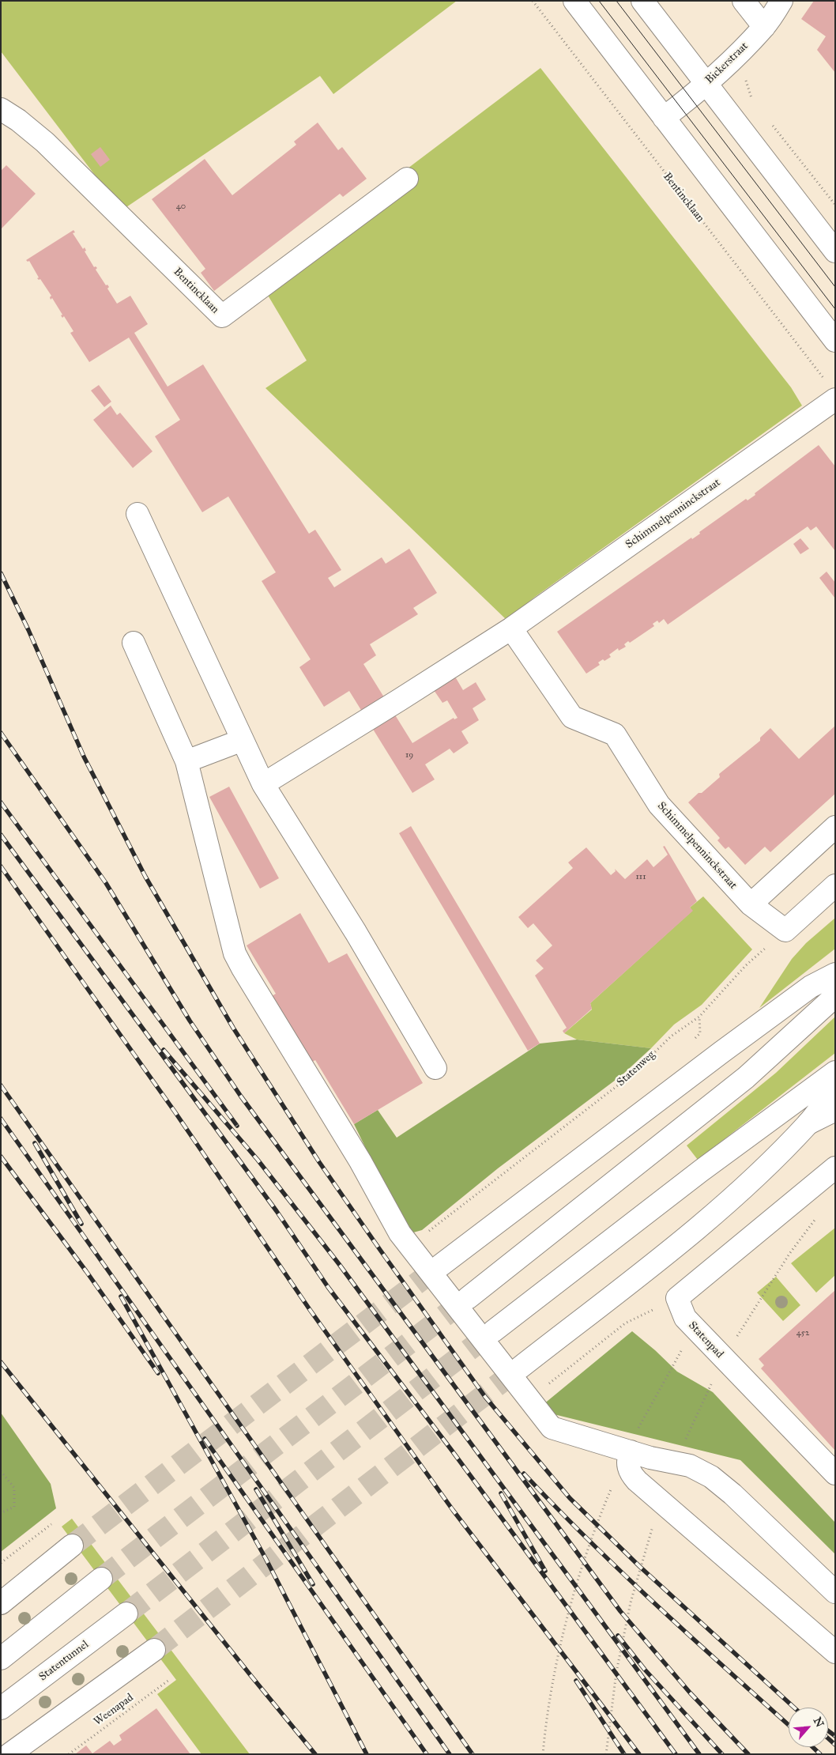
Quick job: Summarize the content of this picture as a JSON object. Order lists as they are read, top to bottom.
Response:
{
  "streets": {
    "street": [
      "Bickerstraat",
      "Bentincklaan",
      "Schimmelpenninckstraat",
      "Statenpad",
      "Statentunnel"
    ],
    "path": ["Statenweg", "Weenapad"]
  },
  "crossings": [
    ["Bentincklaan", "Schimmelpenninckstraat"],
    ["Schimmelpenninckstraat", "Statenweg"]
  ],
  "house_numbers": [
    "40",
    "19",
    "111",
    "452"
  ],
  "north": "top right"
}
